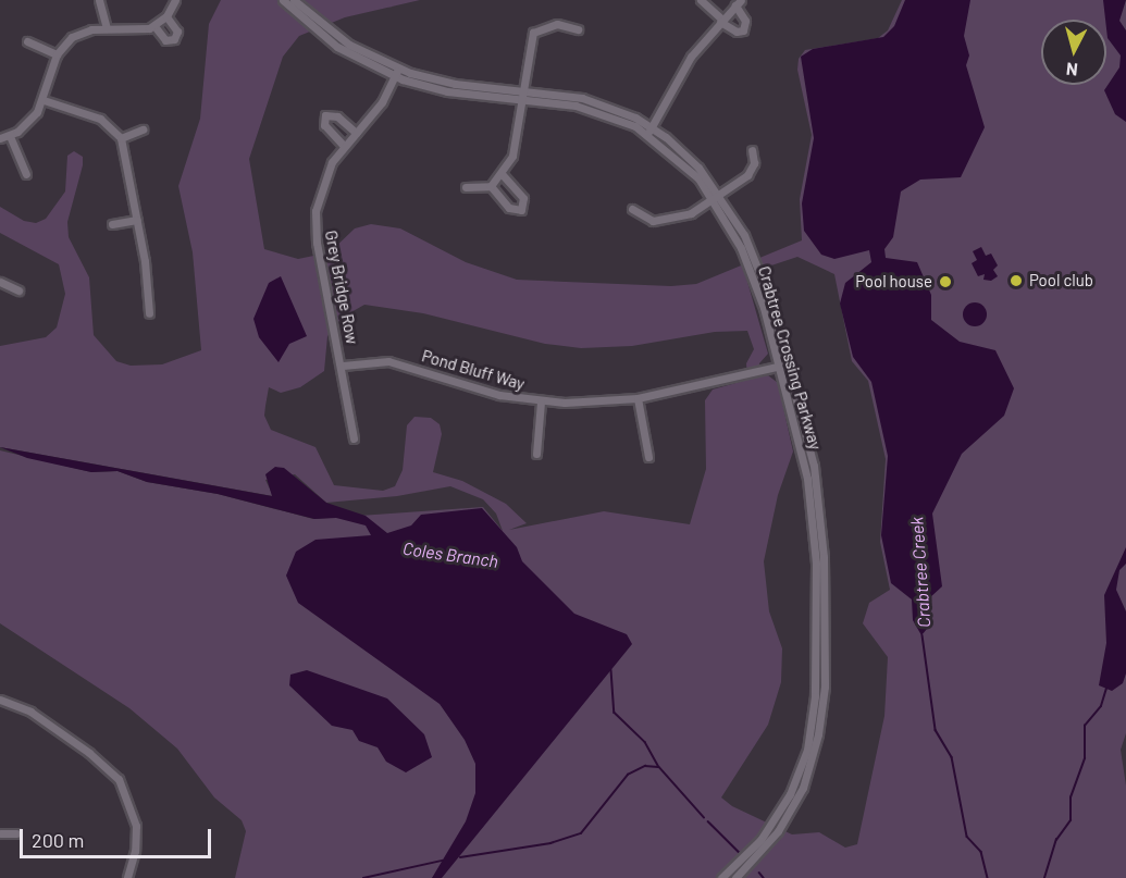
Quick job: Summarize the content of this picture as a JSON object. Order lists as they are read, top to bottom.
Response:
{
  "streets": {
    "street": ["Grey Bridge Row", "Crabtree Crossing Parkway", "Pond Bluff Way"]
  },
  "crossings": [
    ["Grey Bridge Row", "Crabtree Crossing Parkway"],
    ["Grey Bridge Row", "Pond Bluff Way"],
    ["Crabtree Crossing Parkway", "Pond Bluff Way"]
  ],
  "water": ["Coles Branch", "Crabtree Creek"],
  "places": ["Pool club", "Pool house"],
  "scale_bar": "200 m",
  "north": "bottom"
}
